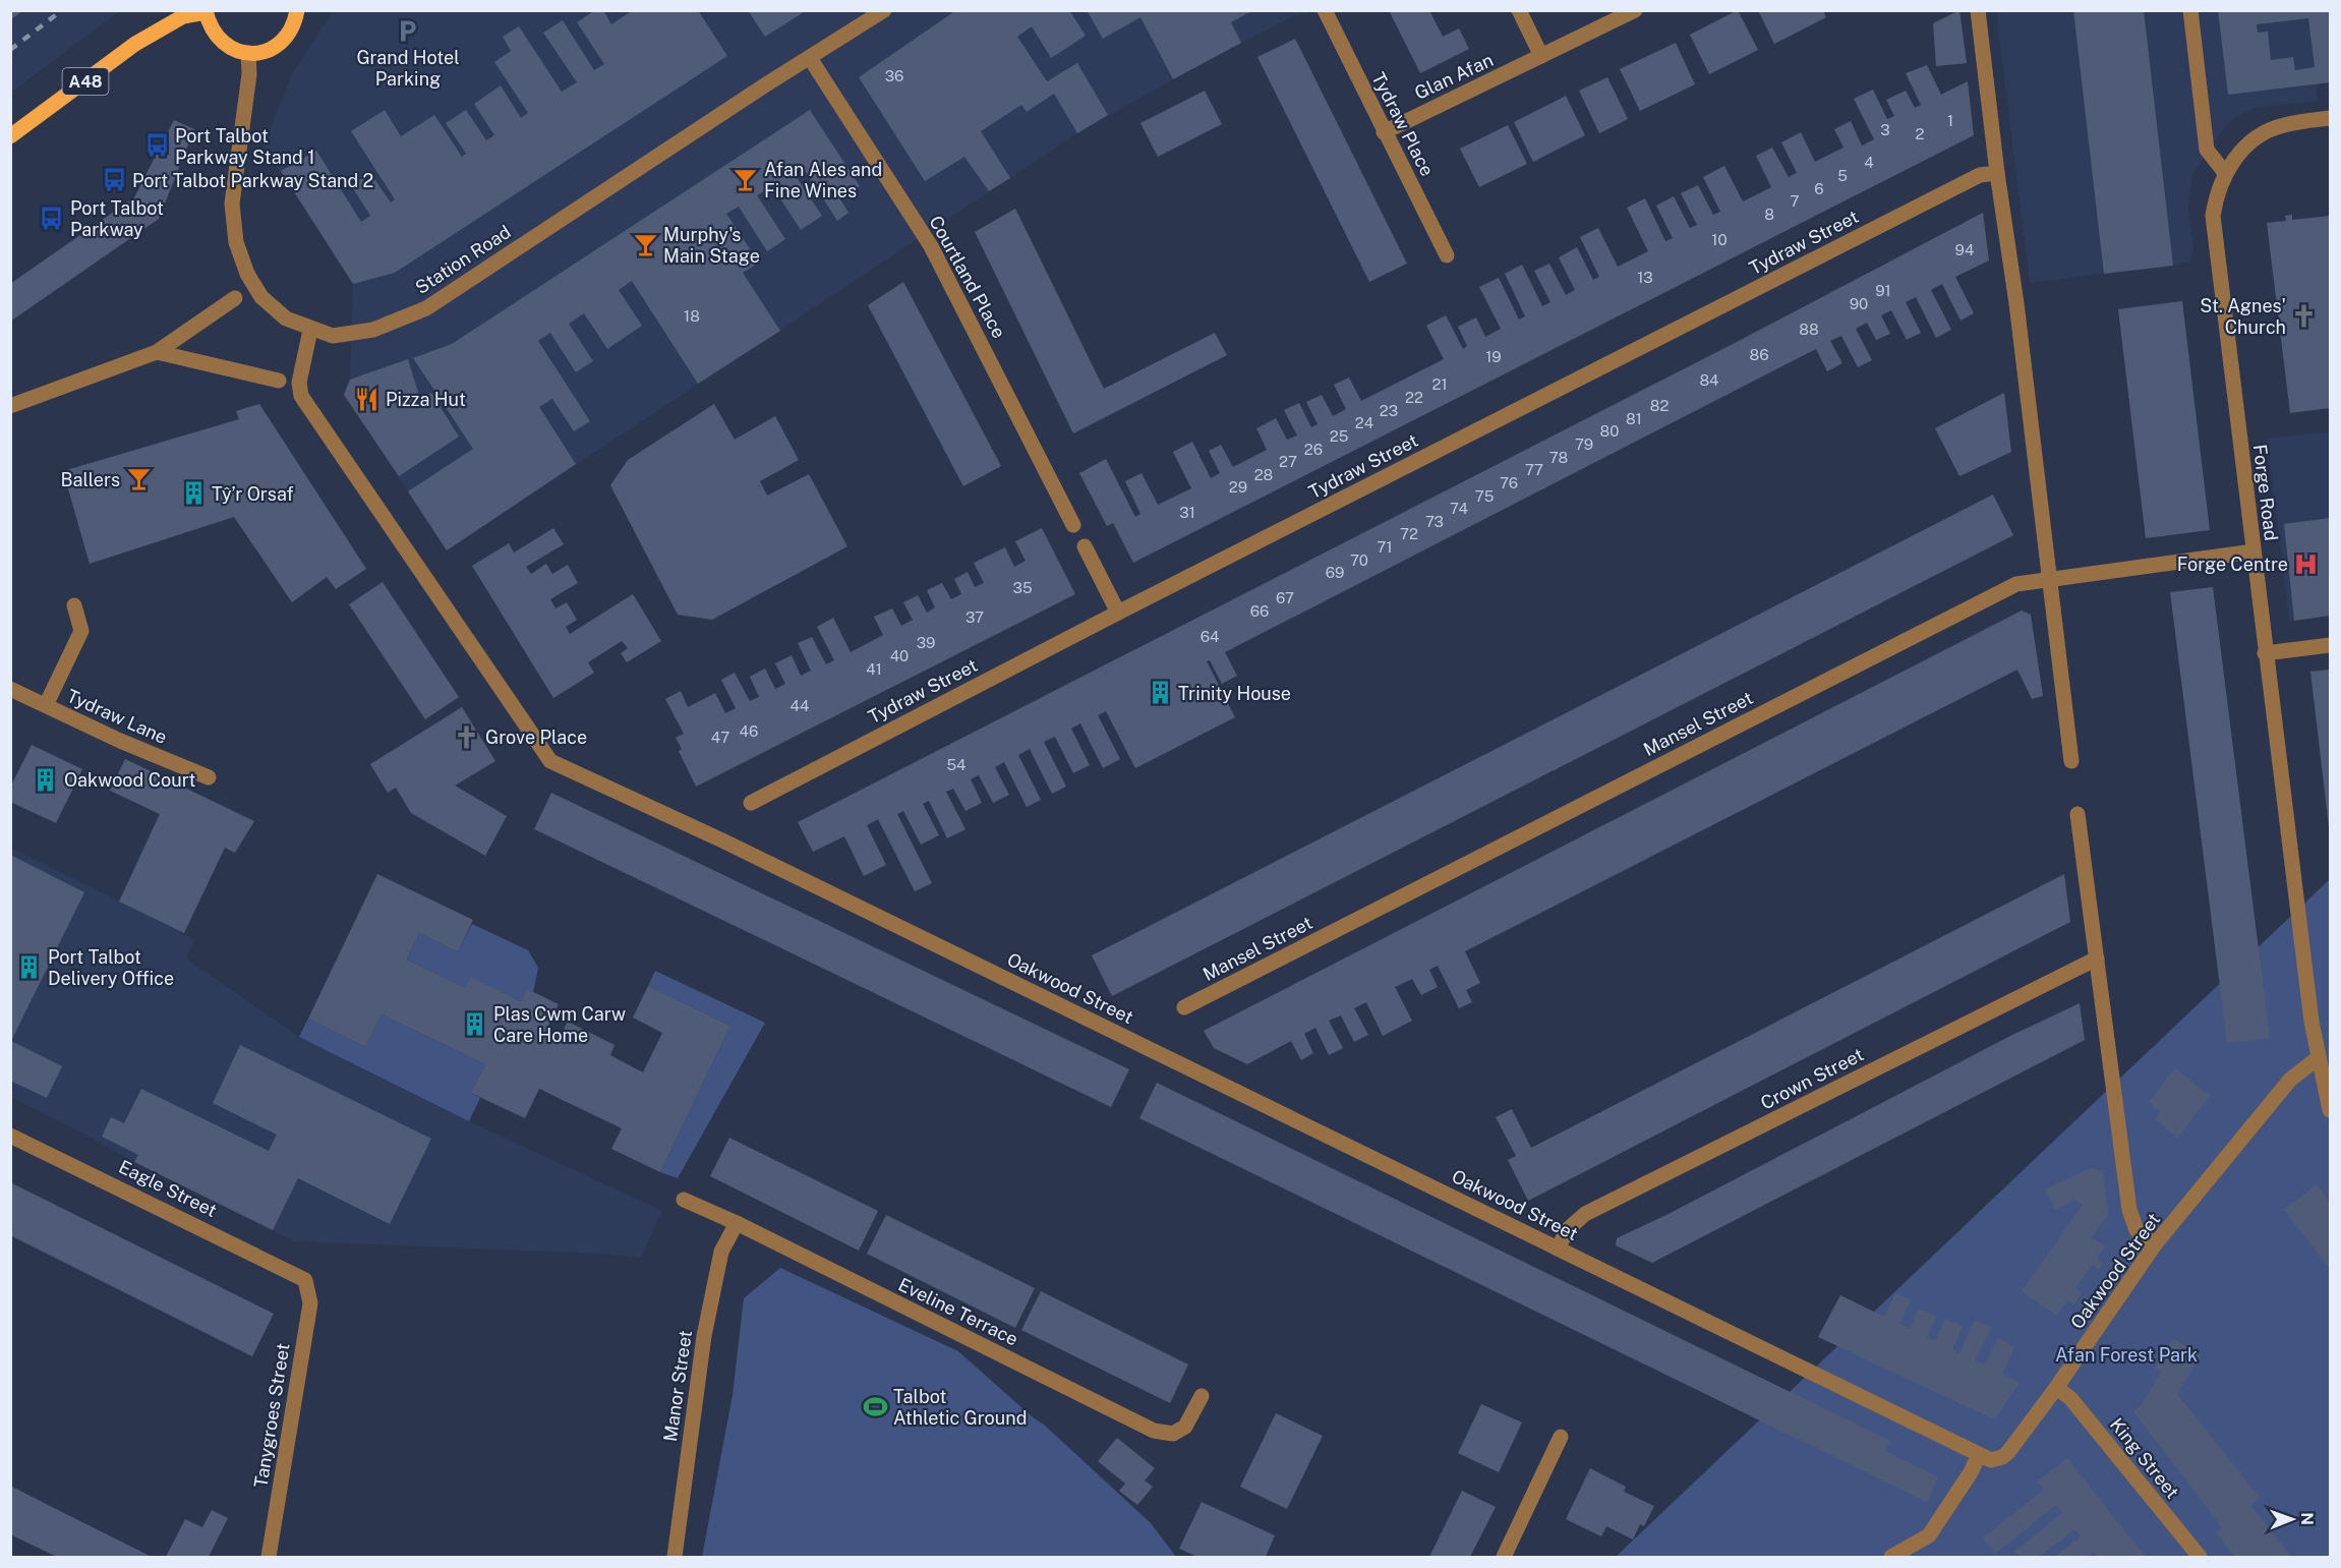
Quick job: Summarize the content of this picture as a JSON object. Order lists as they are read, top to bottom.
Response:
{
  "streets": {
    "main road": ["A48"],
    "street": [
      "Glan Afan",
      "Tydraw Place",
      "Tydraw Street",
      "Station Road",
      "Courtland Place",
      "Forge Road",
      "Tydraw Lane",
      "Mansel Street",
      "Oakwood Street",
      "Crown Street",
      "Eagle Street",
      "Eveline Terrace",
      "Manor Street",
      "Tanygroes Street",
      "King Street"
    ]
  },
  "crossings": [
    ["Glan Afan", "Tydraw Place"],
    ["Station Road", "Courtland Place"],
    ["Station Road", "Oakwood Street"],
    ["Forge Road", "Mansel Street"],
    ["Forge Road", "Oakwood Street"],
    ["Oakwood Street", "Crown Street"],
    ["Oakwood Street", "King Street"],
    ["Eagle Street", "Tanygroes Street"],
    ["Eveline Terrace", "Manor Street"]
  ],
  "parks": ["Afan Forest Park"],
  "places": {
    "parking": ["Grand Hotel Parking"],
    "bus stop": ["Port Talbot Parkway Stand 1", "Port Talbot Parkway Stand 2", "Port Talbot Parkway"],
    "bar": ["Afan Ales and Fine Wines", "Murphy's Main Stage", "Ballers"],
    "church": ["St. Agnes' Church", "Grove Place"],
    "restaurant": ["Pizza Hut"],
    "building": [
      "Tŷ’r Orsaf",
      "Trinity House",
      "Oakwood Court",
      "Port Talbot Delivery Office",
      "Plas Cwm Carw Care Home"
    ],
    "hospital": ["Forge Centre"],
    "sports": ["Talbot Athletic Ground"]
  },
  "house_numbers": [
    "36",
    "1",
    "3",
    "2",
    "4",
    "5",
    "6",
    "7",
    "8",
    "10",
    "94",
    "13",
    "91",
    "90",
    "18",
    "88",
    "86",
    "19",
    "84",
    "21",
    "22",
    "82",
    "23",
    "81",
    "24",
    "80",
    "25",
    "79",
    "26",
    "78",
    "27",
    "77",
    "28",
    "76",
    "29",
    "75",
    "74",
    "31",
    "73",
    "72",
    "71",
    "70",
    "69",
    "35",
    "67",
    "66",
    "37",
    "64",
    "39",
    "40",
    "41",
    "44",
    "46",
    "47",
    "54"
  ],
  "north": "right"
}
